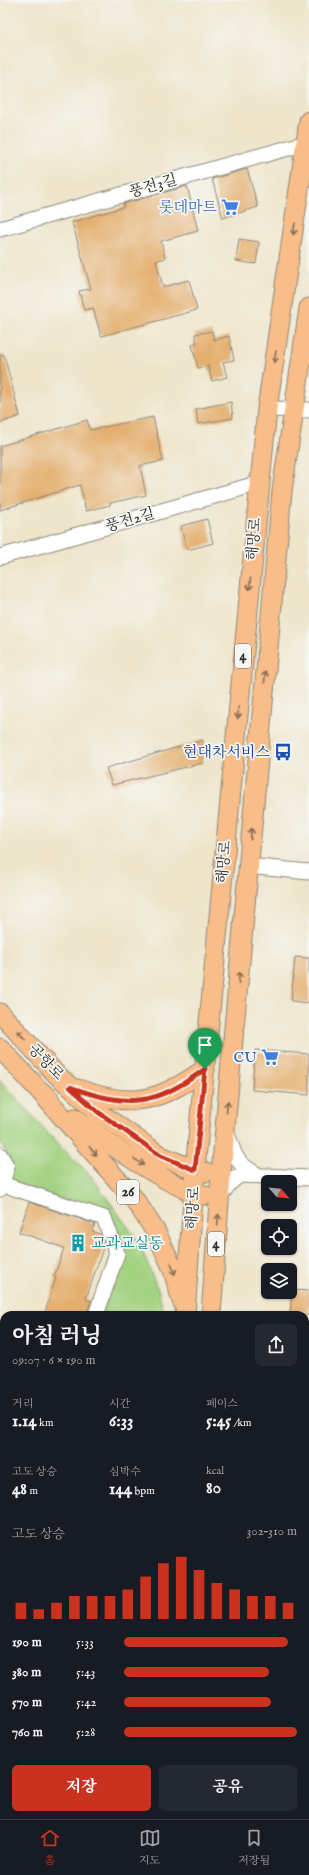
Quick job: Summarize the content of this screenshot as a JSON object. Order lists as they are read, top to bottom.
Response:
{
  "streets": {
    "main road": [
      "해망로",
      "4",
      "공항로",
      "26"
    ],
    "street": ["풍전3길", "풍전2길"]
  },
  "crossings": [
    ["풍전3길", "해망로"],
    ["풍전2길", "해망로"],
    ["해망로", "공항로"],
    ["공항로", "26"]
  ],
  "places": {
    "supermarket": ["롯데마트", "CU"],
    "bus stop": ["현대차서비스"],
    "building": ["교과교실동"]
  },
  "north": "bottom right",
  "page": {
    "heading": ["아침 러닝", "09:07 · 6 × 190 m"],
    "stats": [
      ["거리", "1.14 km"],
      ["시간", "6:33"],
      ["페이스", "5:45 /km"],
      ["고도 상승", "48 m"],
      ["심박수", "144 bpm"],
      ["kcal", "80"]
    ],
    "chart": ["고도 상승", "302–310 m"],
    "list": [
      {
        "name": "190 m",
        "note": "5:33"
      },
      {
        "name": "380 m",
        "note": "5:43"
      },
      {
        "name": "570 m",
        "note": "5:42"
      },
      {
        "name": "760 m",
        "note": "5:28"
      }
    ],
    "buttons": ["저장", "공유"],
    "tabs": ["홈", "지도", "저장됨"]
  }
}
